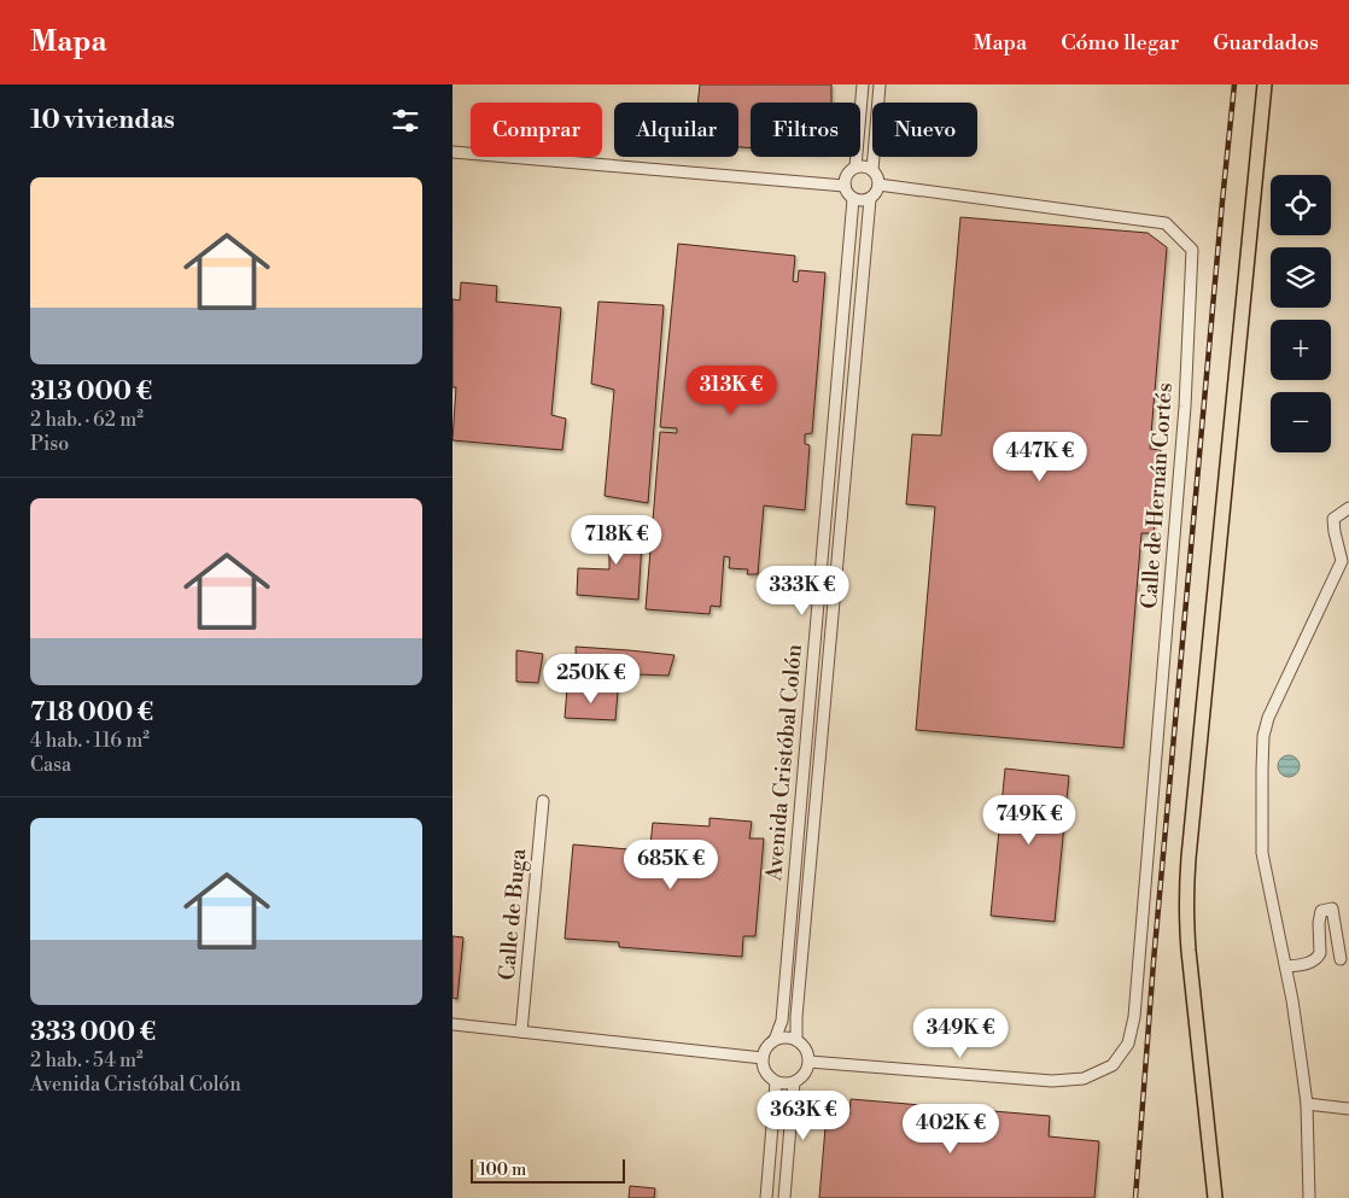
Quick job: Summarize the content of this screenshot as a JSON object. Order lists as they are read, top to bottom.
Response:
{
  "streets": {
    "street": ["Calle de Hernán Cortés", "Avenida Cristóbal Colón", "Calle de Buga"]
  },
  "crossings": [
    ["Calle de Hernán Cortés", "Avenida Cristóbal Colón"]
  ],
  "scale_bar": "100 m",
  "page": {
    "header": "Mapa",
    "nav": ["Mapa", "Cómo llegar", "Guardados"],
    "heading": "10 viviendas",
    "chip": [
      "Comprar",
      "Alquilar",
      "Filtros",
      "Nuevo"
    ],
    "list": [
      {
        "name": "313 000 €",
        "note": "2 hab. · 62 m² · Piso"
      },
      {
        "name": "718 000 €",
        "note": "4 hab. · 116 m² · Casa"
      },
      {
        "name": "333 000 €",
        "note": "2 hab. · 54 m² · Avenida Cristóbal Colón"
      }
    ],
    "map_buttons": ["+", "−"],
    "price": [
      "313K €",
      "447K €",
      "718K €",
      "333K €",
      "250K €",
      "749K €",
      "685K €",
      "349K €",
      "363K €",
      "402K €"
    ],
    "scale": "100 m"
  }
}
